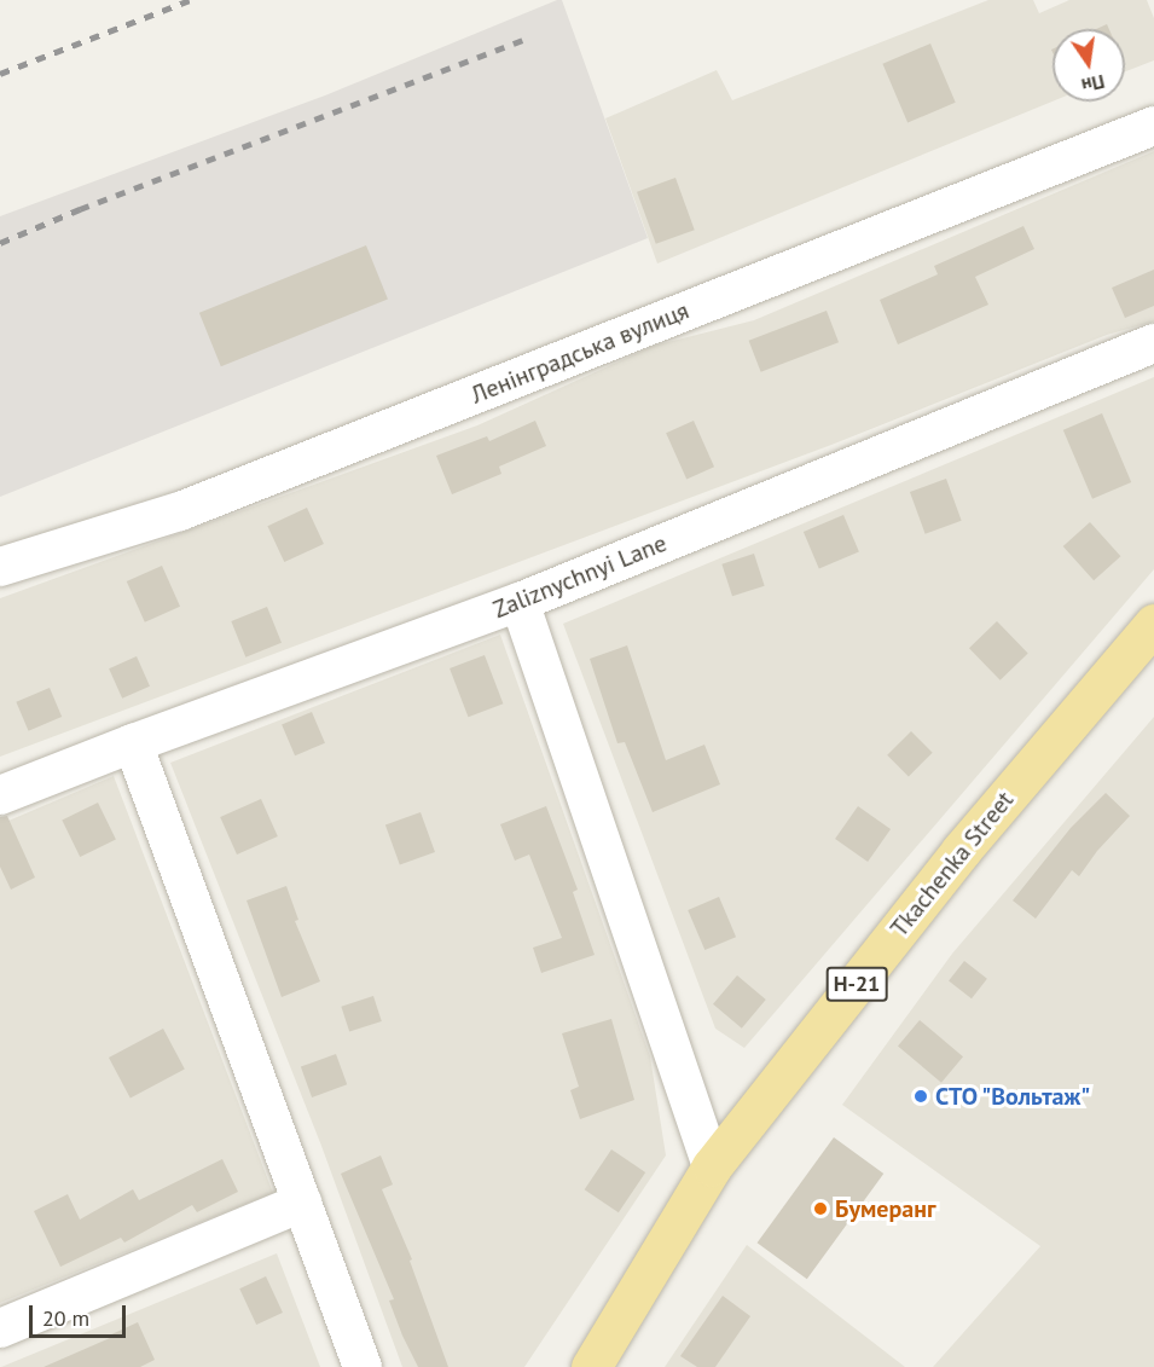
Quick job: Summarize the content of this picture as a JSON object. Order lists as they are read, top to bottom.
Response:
{
  "streets": {
    "main road": ["Tkachenka Street", "Н-21"],
    "street": ["Ленінградська вулиця", "Zaliznychnyi Lane"]
  },
  "places": ["СТО \"Вольтаж\"", "Бумеранг"],
  "scale_bar": "20 m",
  "north": "bottom"
}
